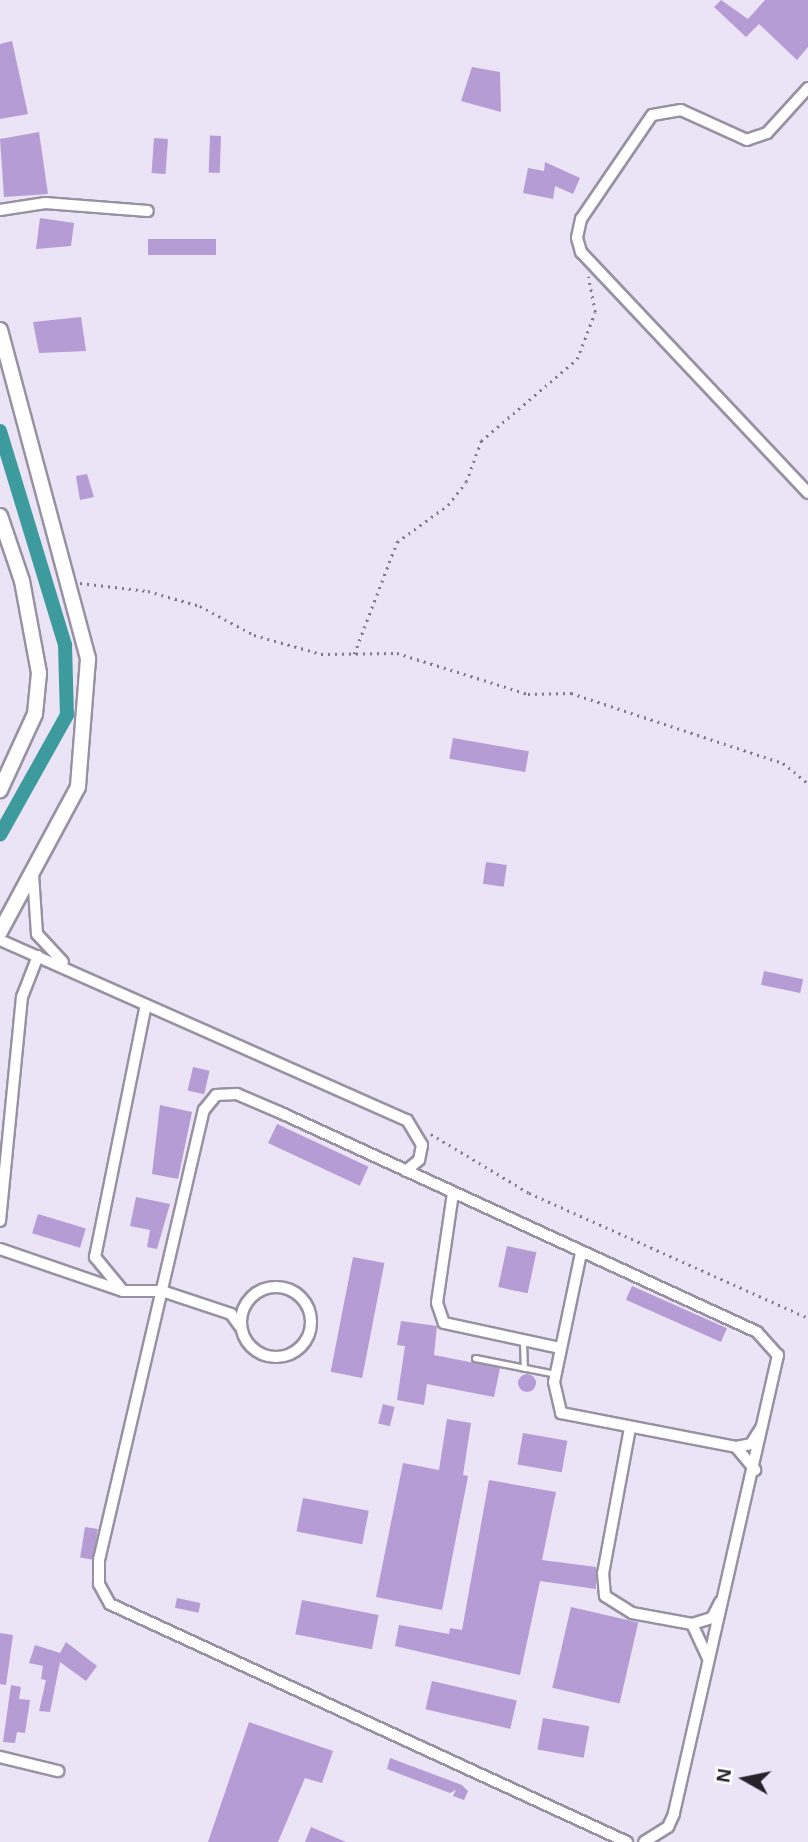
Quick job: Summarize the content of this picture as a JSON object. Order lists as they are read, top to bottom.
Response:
{
  "north": "left"
}
